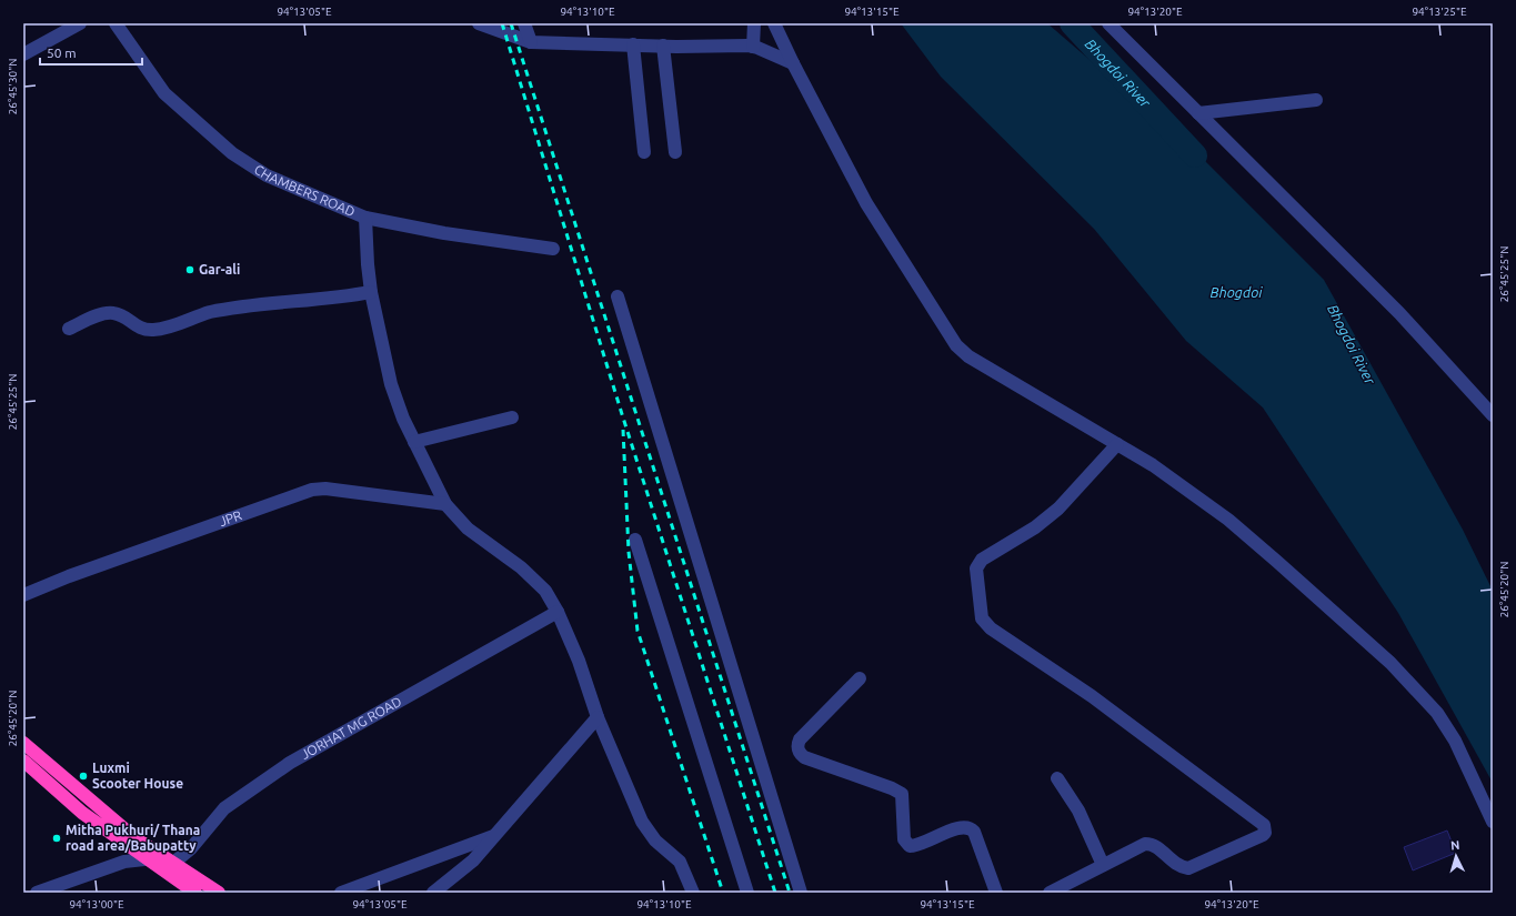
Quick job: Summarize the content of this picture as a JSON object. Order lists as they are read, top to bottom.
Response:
{
  "streets": {
    "street": ["CHAMBERS ROAD", "JPR", "JORHAT MG ROAD"]
  },
  "water": ["Bhogdoi River", "Bhogdoi"],
  "places": ["Gar-ali", "Luxmi Scooter House", "Mitha Pukhuri/ Thana road area/Babupatty"],
  "scale_bar": "50 m",
  "north": "top",
  "coordinates": [
    "94°13'05\"E",
    "94°13'10\"E",
    "94°13'15\"E",
    "94°13'20\"E",
    "94°13'25\"E",
    "26°45'30\"N",
    "26°45'25\"N",
    "26°45'20\"N",
    "94°13'00\"E"
  ]
}
